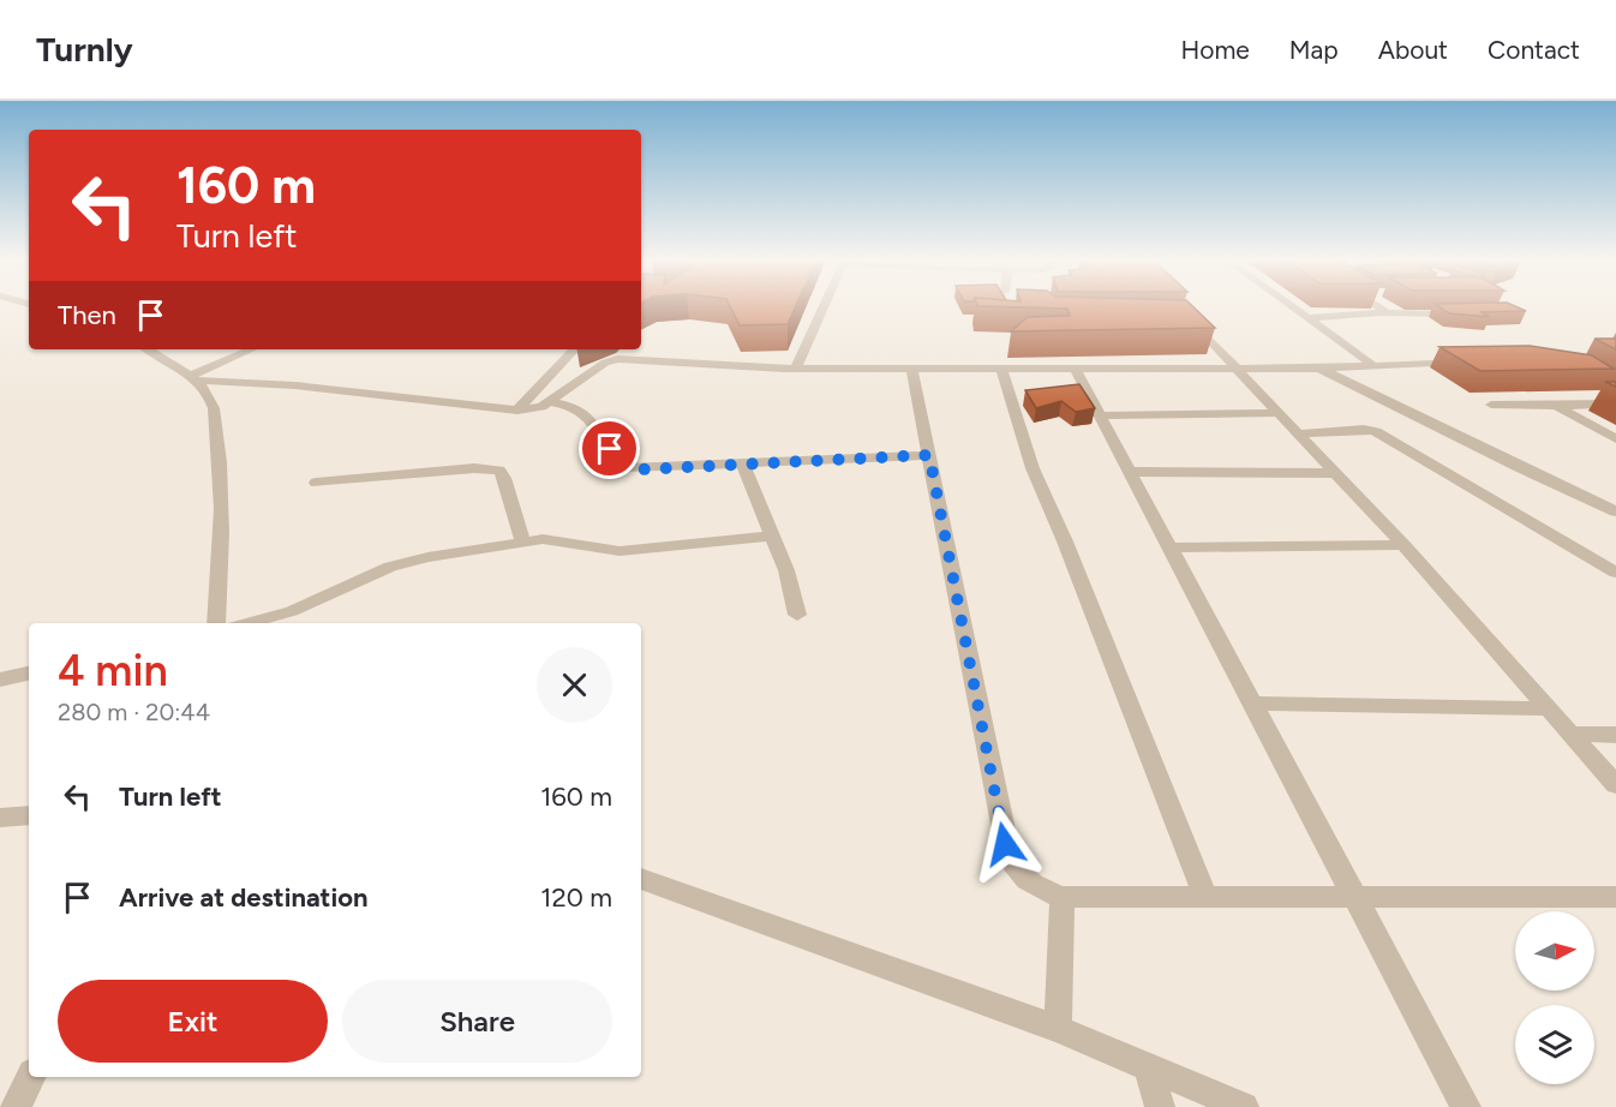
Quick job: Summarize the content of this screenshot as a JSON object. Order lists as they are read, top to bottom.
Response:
{
  "north": "right",
  "page": {
    "header": "Turnly",
    "nav": [
      "Home",
      "Map",
      "About",
      "Contact"
    ],
    "turn": ["160 m", "Turn left"],
    "then": "Then",
    "heading": ["4 min", "280 m · 20:44"],
    "list": [
      {
        "name": "Turn left",
        "value": "160 m"
      },
      {
        "name": "Arrive at destination",
        "value": "120 m"
      }
    ],
    "buttons": ["Exit", "Share"]
  }
}
